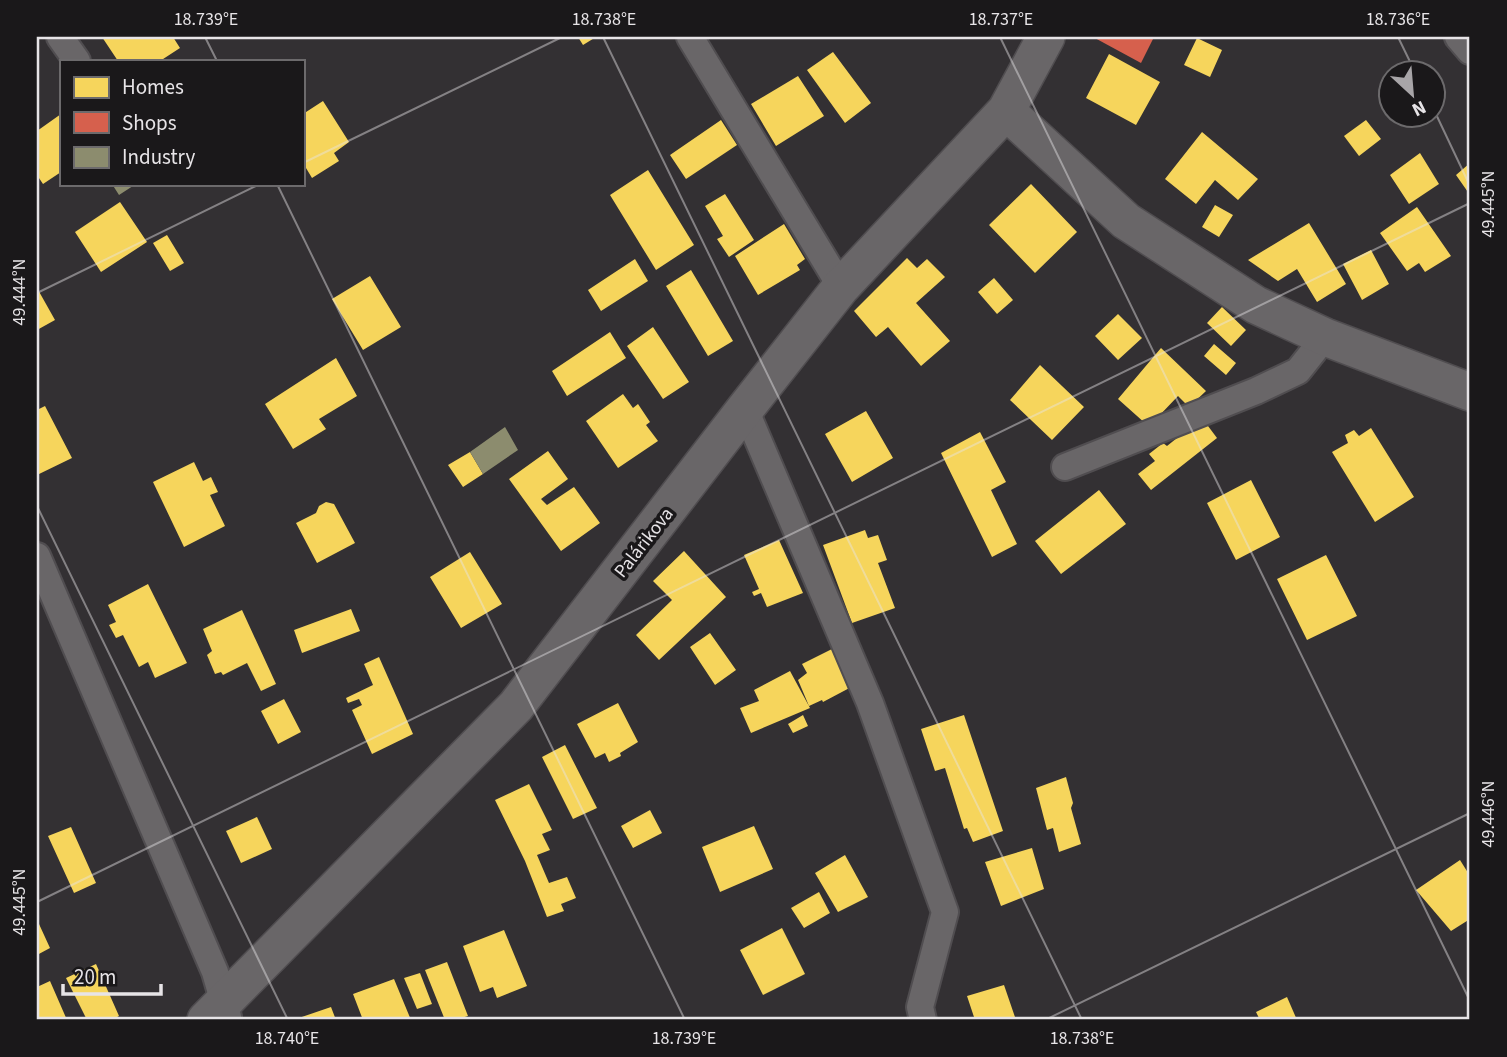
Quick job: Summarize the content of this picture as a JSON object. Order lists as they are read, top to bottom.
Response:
{
  "streets": {
    "main road": ["Palárikova"]
  },
  "legend": ["Homes", "Shops", "Industry"],
  "scale_bar": "20 m",
  "north": "bottom right",
  "coordinates": [
    "18.739°E",
    "18.738°E",
    "18.737°E",
    "18.736°E",
    "49.445°N",
    "49.444°N",
    "49.446°N",
    "18.740°E"
  ]
}
